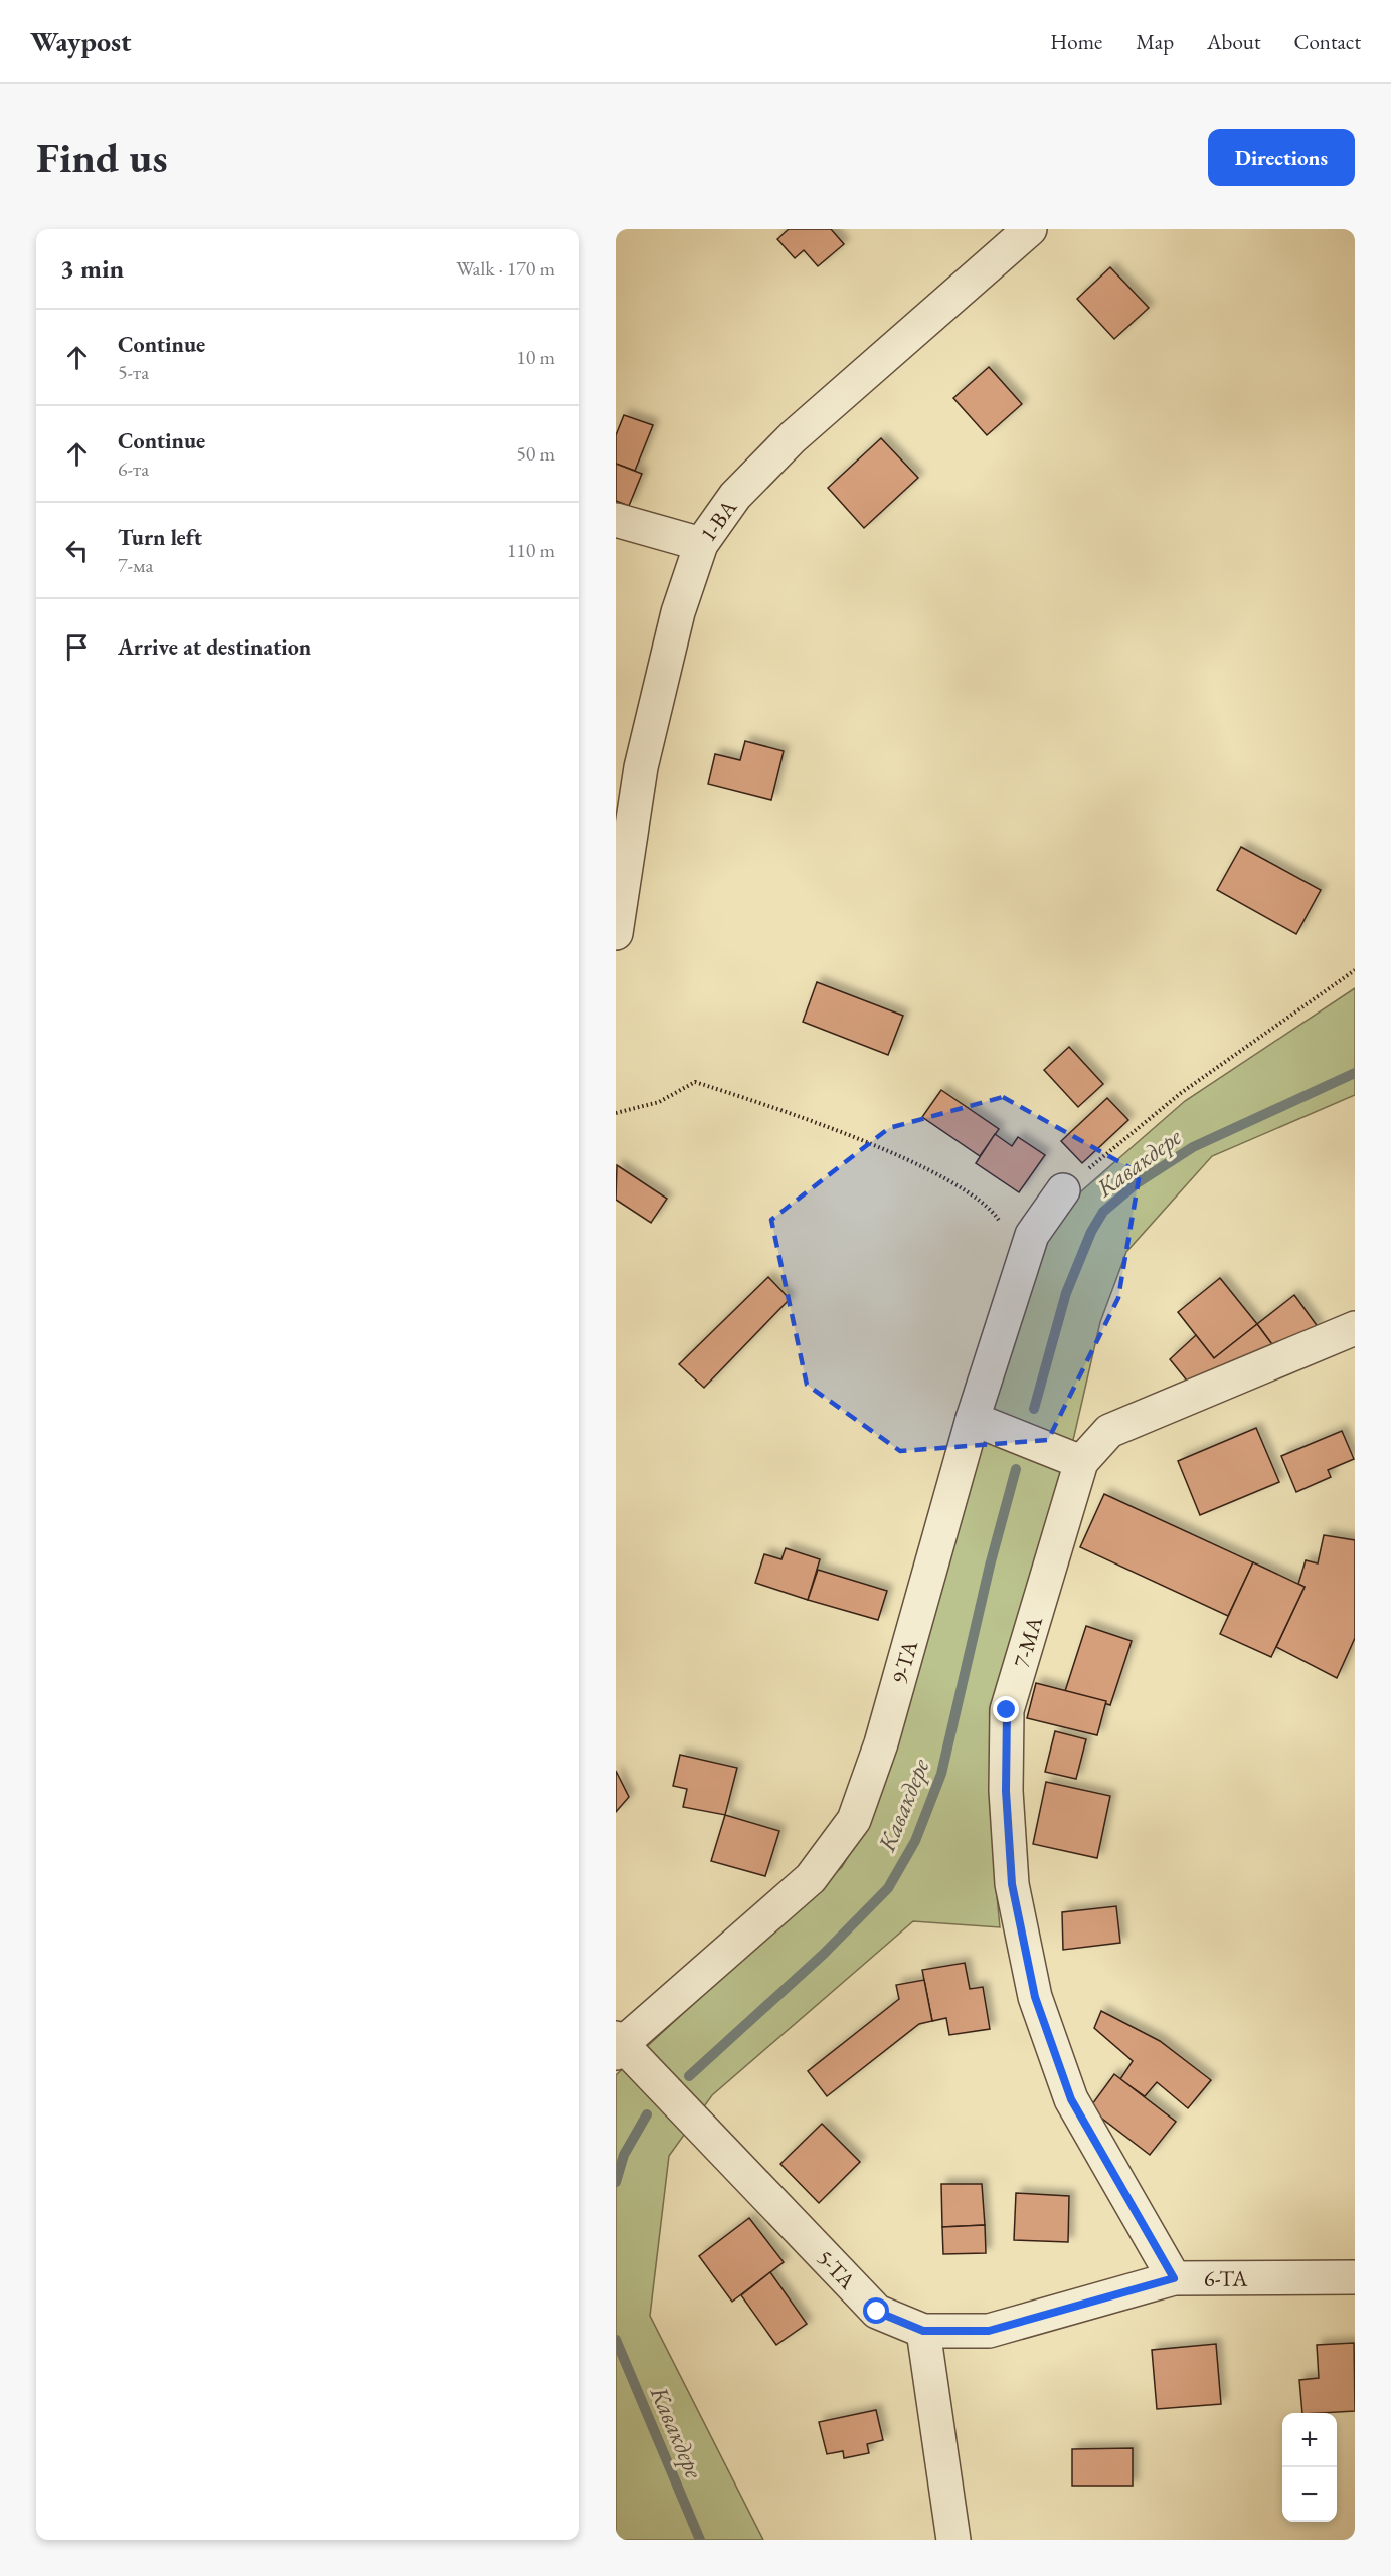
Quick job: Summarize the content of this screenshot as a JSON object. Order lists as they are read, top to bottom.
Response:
{
  "streets": {
    "street": [
      "1-ВА",
      "7-МА",
      "9-ТА",
      "5-ТА",
      "6-ТА"
    ]
  },
  "crossings": [
    ["7-МА", "6-ТА"],
    ["9-ТА", "5-ТА"],
    ["5-ТА", "6-ТА"]
  ],
  "water": ["Кавакдере"],
  "page": {
    "header": "Waypost",
    "nav": [
      "Home",
      "Map",
      "About",
      "Contact"
    ],
    "buttons": "Directions",
    "title": "Find us",
    "heading": ["3 min", "Walk · 170 m"],
    "list": [
      ["Continue", "5-та", "10 m"],
      ["Continue", "6-та", "50 m"],
      ["Turn left", "7-ма", "110 m"],
      "Arrive at destination"
    ],
    "map_buttons": ["+", "−"]
  }
}
